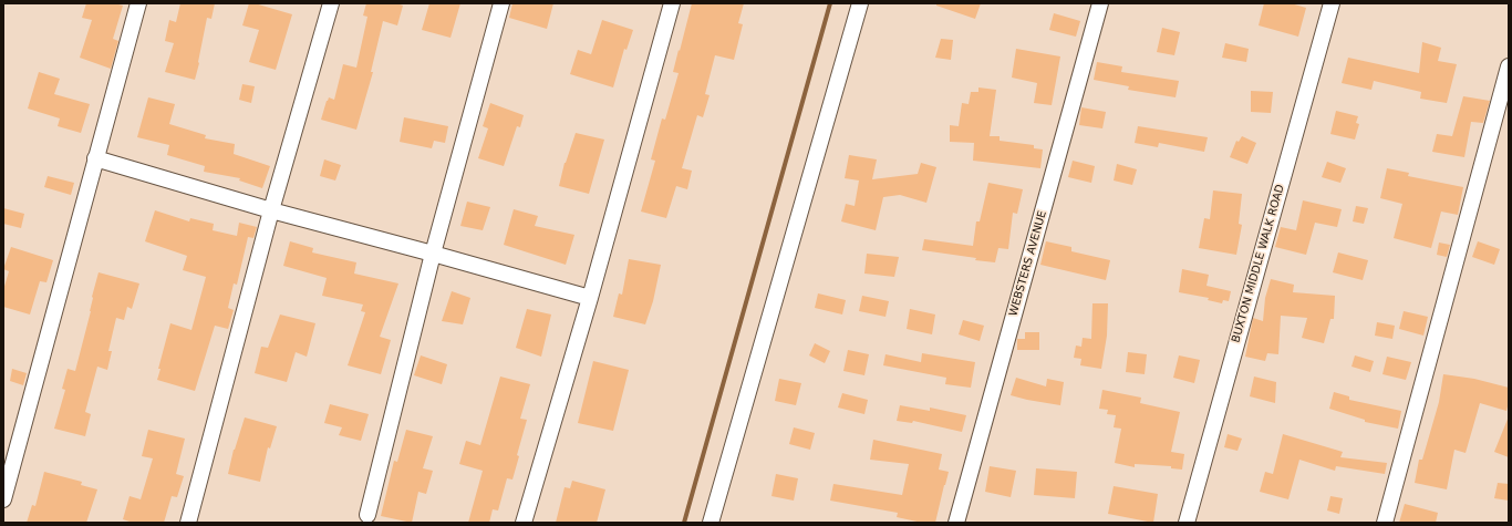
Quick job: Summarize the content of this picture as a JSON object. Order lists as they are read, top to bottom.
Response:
{
  "streets": {
    "street": ["WEBSTERS AVENUE", "BUXTON MIDDLE WALK ROAD"]
  }
}
